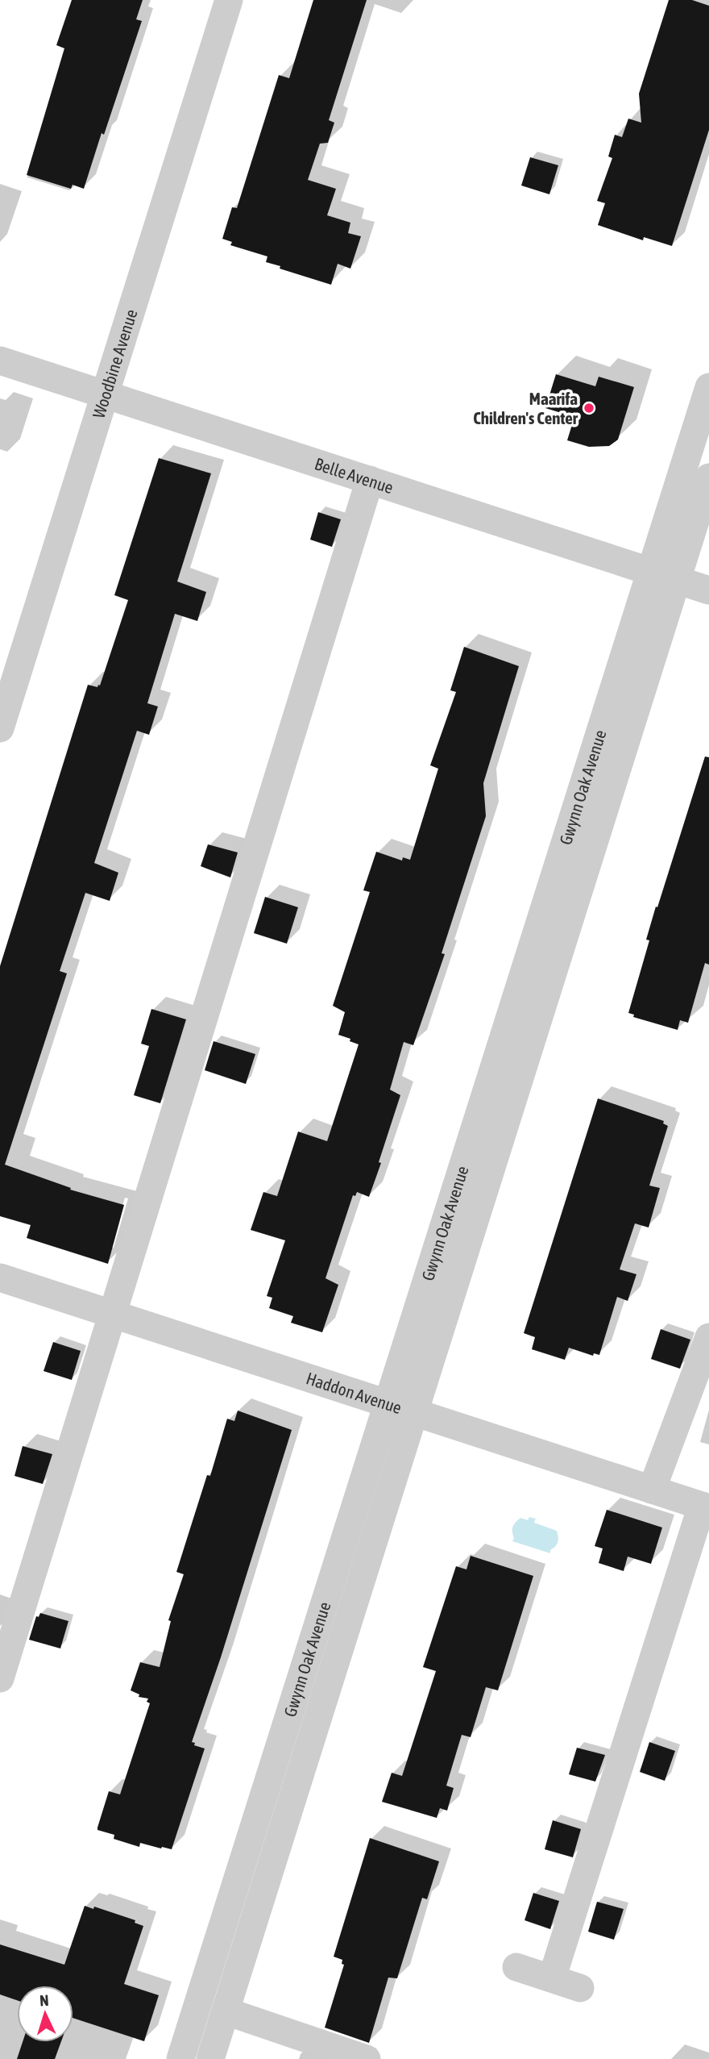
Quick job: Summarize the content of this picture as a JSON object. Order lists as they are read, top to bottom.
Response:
{
  "streets": {
    "street": [
      "Woodbine Avenue",
      "Belle Avenue",
      "Gwynn Oak Avenue",
      "Haddon Avenue"
    ]
  },
  "crossings": [
    ["Woodbine Avenue", "Belle Avenue"],
    ["Belle Avenue", "Gwynn Oak Avenue"],
    ["Gwynn Oak Avenue", "Haddon Avenue"]
  ],
  "places": ["Maarifa Children's Center"],
  "north": "top"
}
